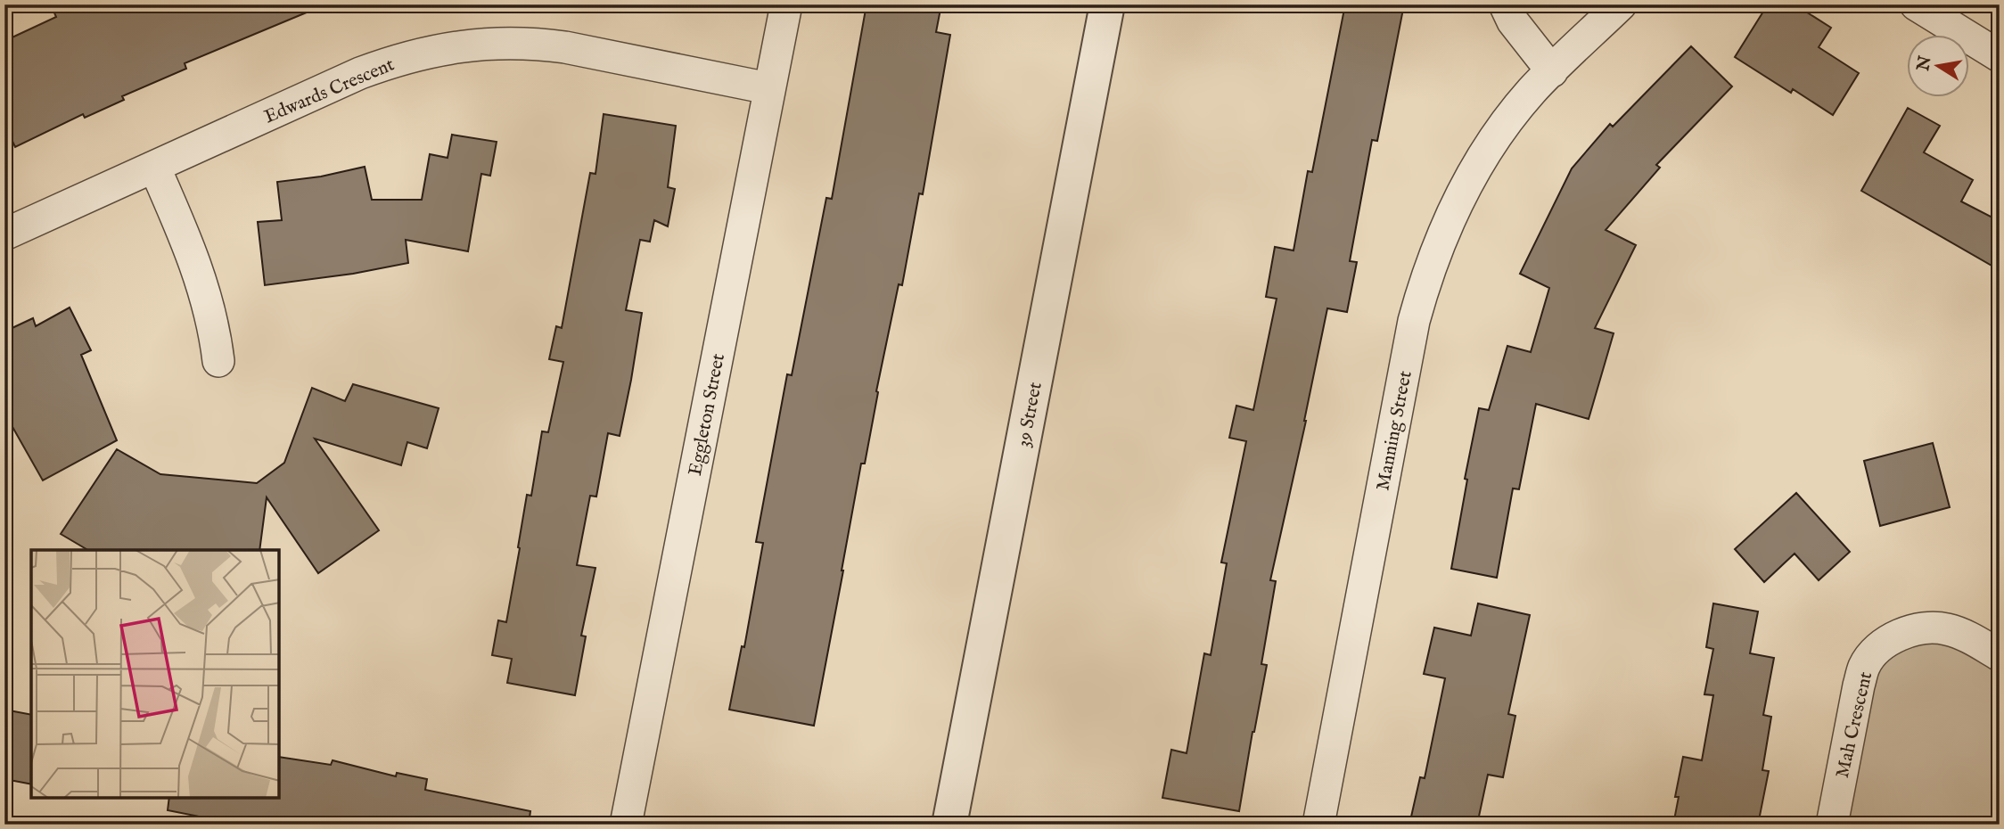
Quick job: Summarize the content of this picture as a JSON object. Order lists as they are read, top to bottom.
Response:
{
  "streets": {
    "street": [
      "Edwards Crescent",
      "Eggleton Street",
      "39 Street",
      "Manning Street",
      "Mah Crescent"
    ]
  },
  "crossings": [
    ["Edwards Crescent", "Eggleton Street"]
  ],
  "north": "left"
}
